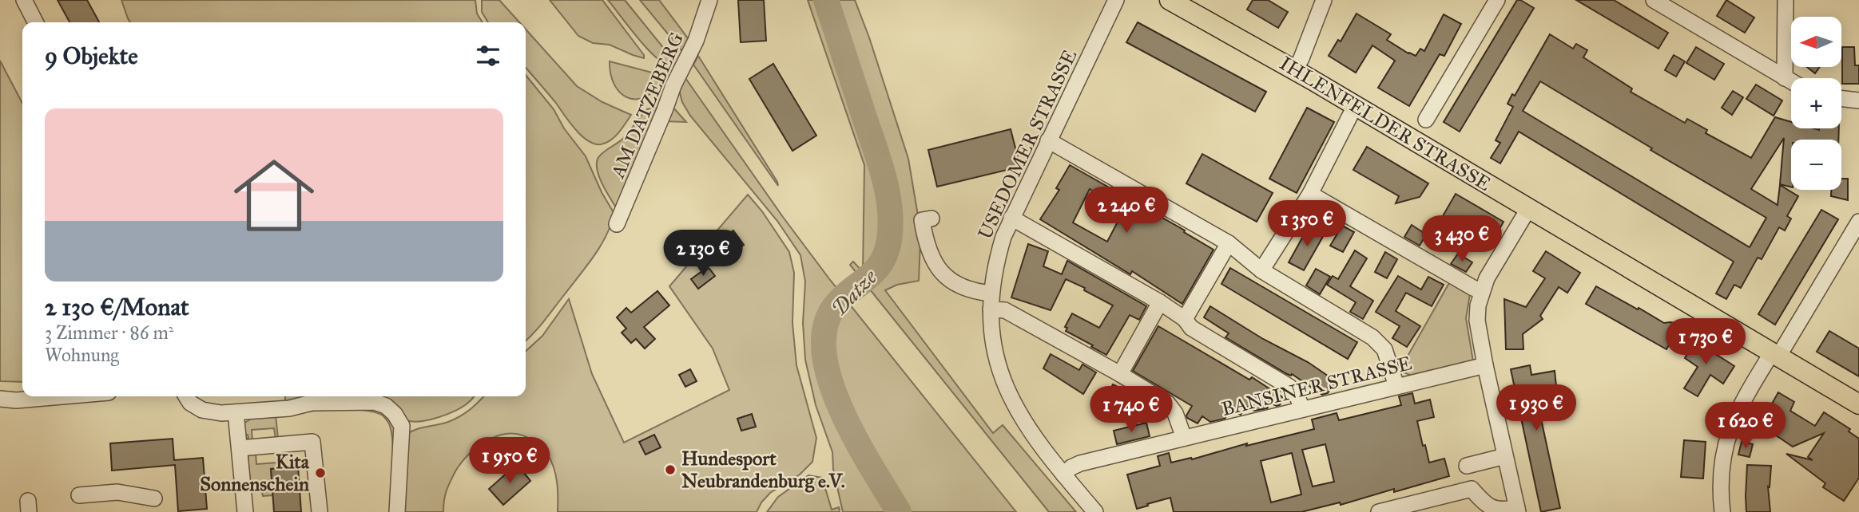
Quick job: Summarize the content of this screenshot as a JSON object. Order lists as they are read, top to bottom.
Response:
{
  "streets": {
    "main road": ["IHLENFELDER STRASSE"],
    "street": ["AM DATZEBERG", "USEDOMER STRASSE", "BANSINER STRASSE"]
  },
  "crossings": [
    ["USEDOMER STRASSE", "BANSINER STRASSE"]
  ],
  "water": ["Datze"],
  "places": ["Hundesport Neubrandenburg e.V.", "Kita Sonnenschein"],
  "north": "left",
  "page": {
    "map_buttons": ["+", "−"],
    "heading": "9 Objekte",
    "list": [
      {
        "name": "2 130 €/Monat",
        "note": "3 Zimmer · 86 m² · Wohnung"
      }
    ],
    "price": [
      "2 240 €",
      "1 350 €",
      "3 430 €",
      "2 130 €",
      "1 730 €",
      "1 930 €",
      "1 740 €",
      "1 620 €",
      "1 950 €"
    ]
  }
}
